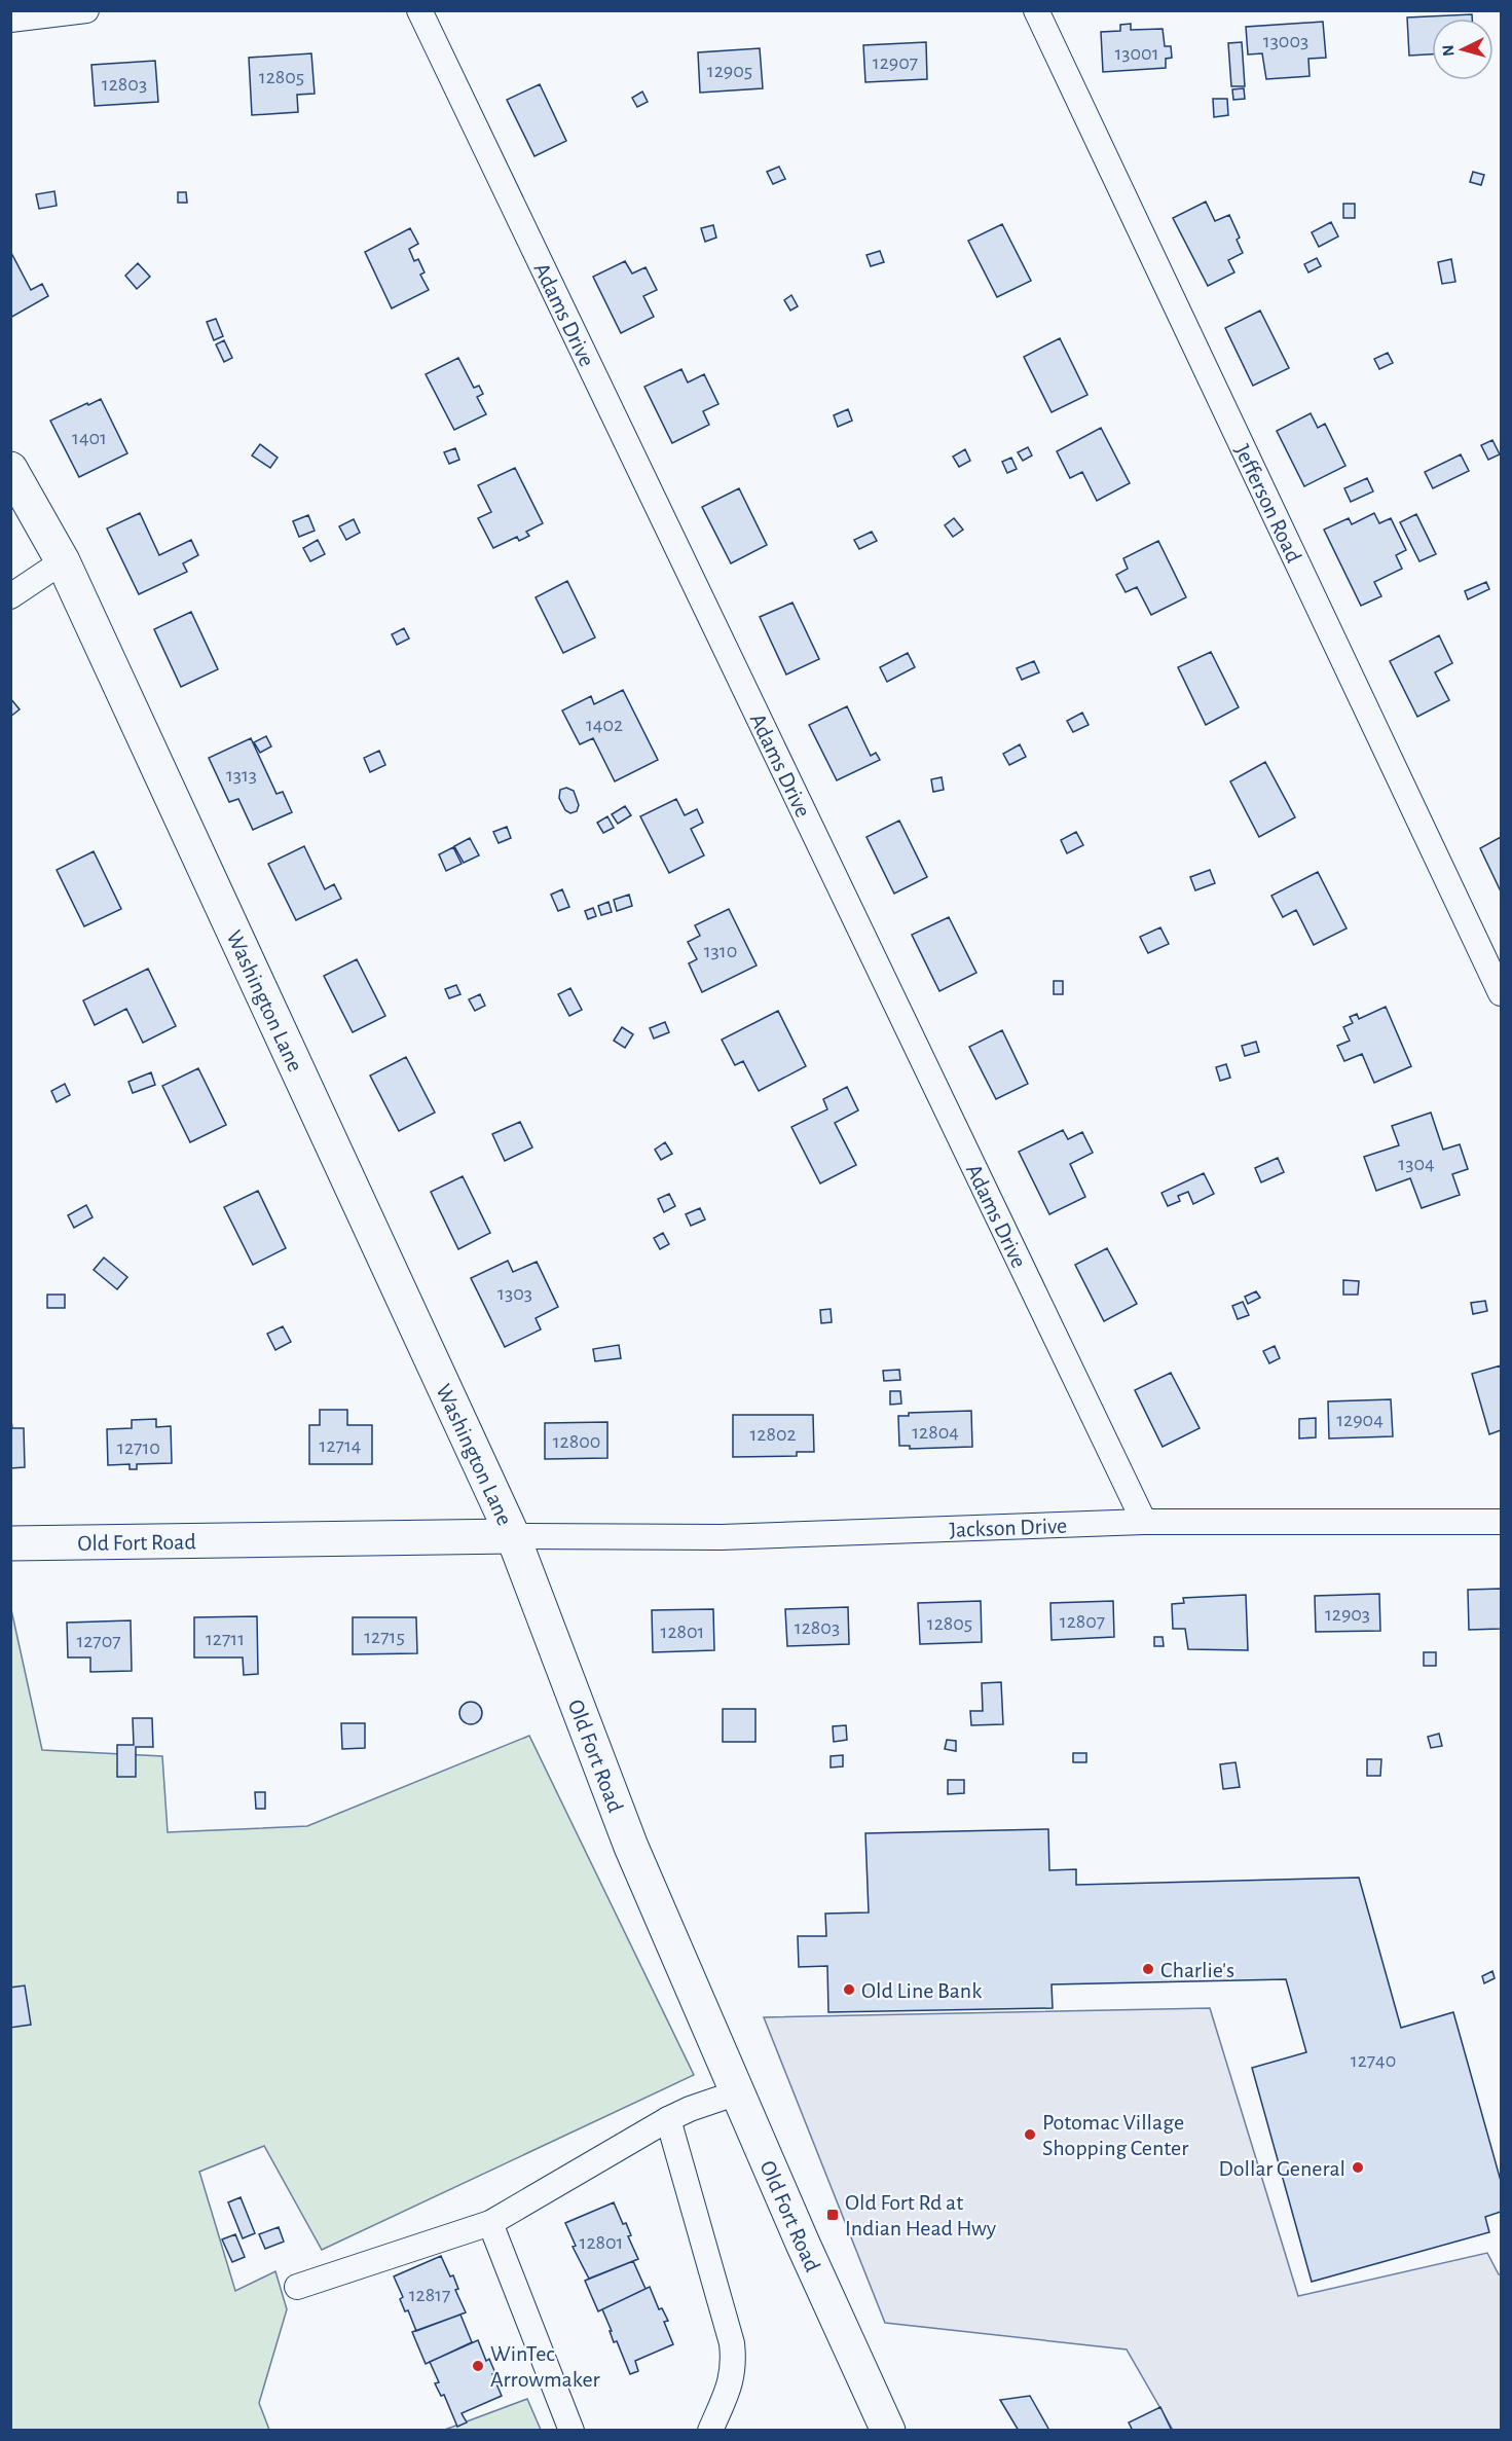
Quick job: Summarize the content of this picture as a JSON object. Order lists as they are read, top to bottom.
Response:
{
  "streets": {
    "main road": ["Washington Lane", "Old Fort Road"],
    "street": ["Adams Drive", "Jefferson Road", "Jackson Drive"]
  },
  "crossings": [
    ["Adams Drive", "Jackson Drive"],
    ["Washington Lane", "Jackson Drive"],
    ["Washington Lane", "Old Fort Road"],
    ["Jackson Drive", "Old Fort Road"]
  ],
  "places": {
    "other": [
      "Charlie's",
      "Old Line Bank",
      "Potomac Village Shopping Center",
      "Dollar General",
      "WinTec Arrowmaker"
    ],
    "transit": ["Old Fort Rd at Indian Head Hwy"]
  },
  "house_numbers": [
    "13003",
    "13001",
    "12907",
    "12905",
    "12805",
    "12803",
    "1401",
    "1402",
    "1313",
    "1310",
    "1304",
    "1303",
    "12904",
    "12804",
    "12802",
    "12800",
    "12714",
    "12710",
    "12903",
    "12807",
    "12805",
    "12803",
    "12801",
    "12715",
    "12711",
    "12707",
    "12740",
    "12801",
    "12817"
  ],
  "north": "left"
}
